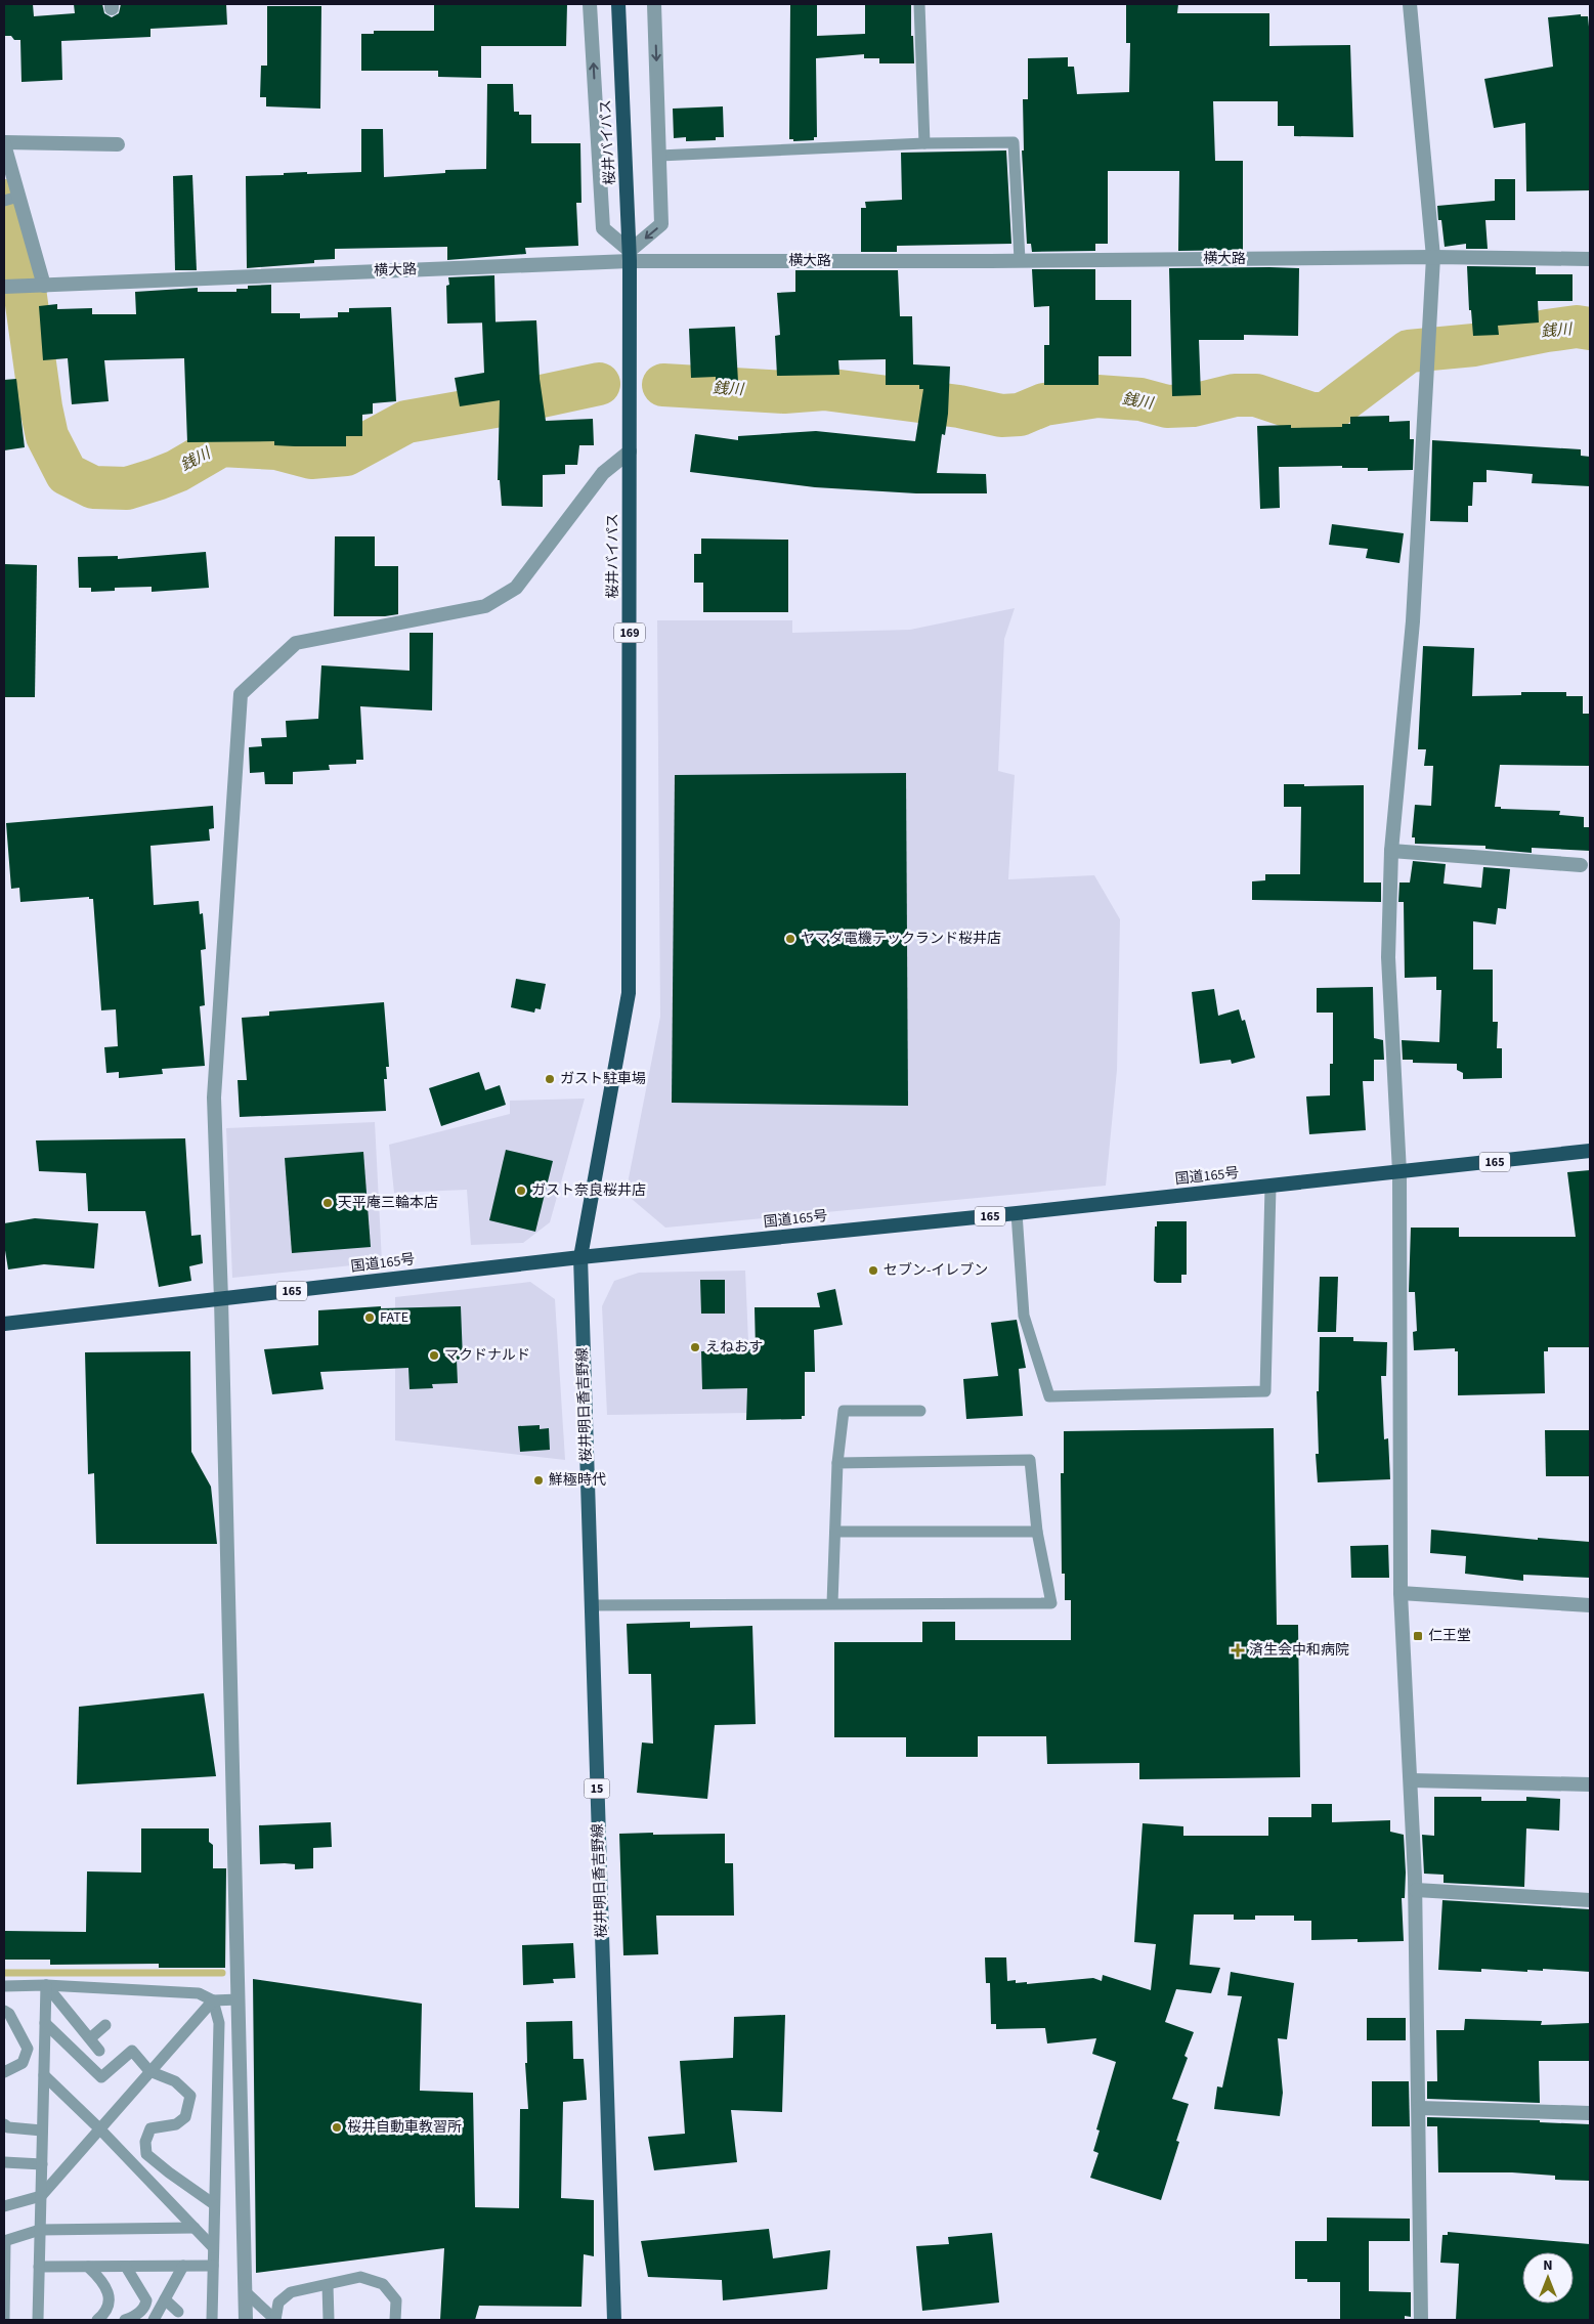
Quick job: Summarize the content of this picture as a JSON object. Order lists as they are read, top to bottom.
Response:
{
  "streets": {
    "highway": [
      "桜井バイパス",
      "169",
      "165",
      "国道165号"
    ],
    "main road": ["桜井明日香吉野線", "15"],
    "street": ["横大路"]
  },
  "crossings": [
    ["桜井バイパス", "横大路"],
    ["桜井バイパス", "国道165号"],
    ["桜井バイパス", "桜井明日香吉野線"],
    ["国道165号", "桜井明日香吉野線"]
  ],
  "water": ["銭川"],
  "places": {
    "other": [
      "ヤマダ電機テックランド桜井店",
      "ガスト駐車場",
      "ガスト奈良桜井店",
      "天平庵三輪本店",
      "セブン-イレブン",
      "FATE",
      "えねおす",
      "マクドナルド",
      "鮮極時代",
      "桜井自動車教習所"
    ],
    "transit": ["仁王堂"],
    "health": ["済生会中和病院"]
  },
  "north": "top"
}
